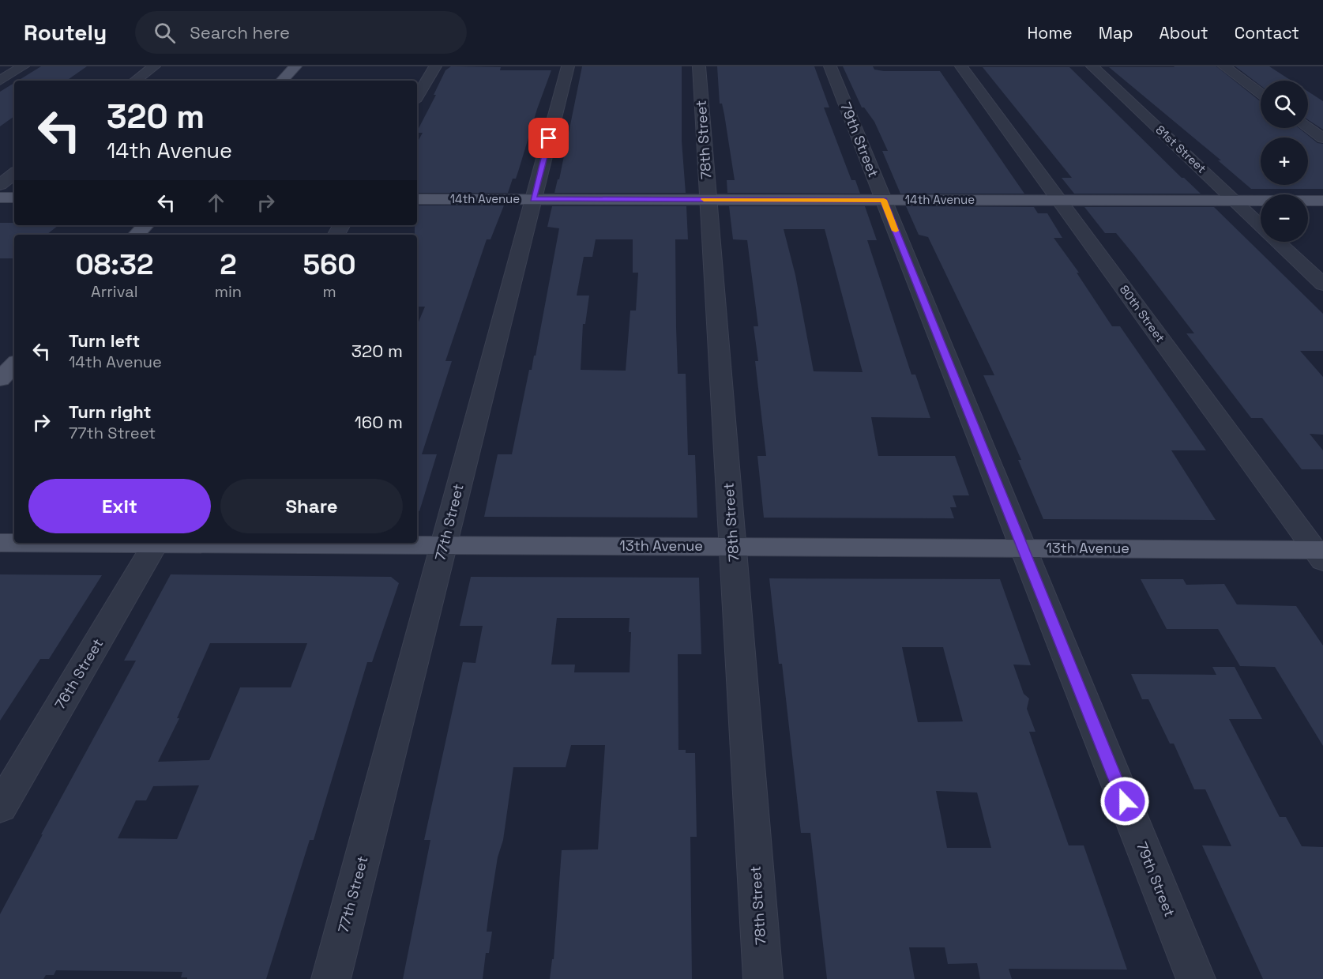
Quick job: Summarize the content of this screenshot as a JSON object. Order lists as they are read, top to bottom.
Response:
{
  "streets": {
    "main road": ["14th Avenue", "13th Avenue"],
    "street": [
      "78th Street",
      "79th Street",
      "81st Street",
      "80th Street",
      "77th Street",
      "76th Street"
    ]
  },
  "crossings": [
    ["78th Street", "14th Avenue"],
    ["78th Street", "13th Avenue"],
    ["79th Street", "14th Avenue"],
    ["79th Street", "13th Avenue"],
    ["81st Street", "14th Avenue"],
    ["14th Avenue", "80th Street"],
    ["14th Avenue", "77th Street"],
    ["80th Street", "13th Avenue"],
    ["77th Street", "13th Avenue"]
  ],
  "page": {
    "header": "Routely",
    "search": "Search here",
    "nav": [
      "Home",
      "Map",
      "About",
      "Contact"
    ],
    "map_buttons": ["+", "−"],
    "turn": ["320 m", "14th Avenue"],
    "eta": [
      "08:32",
      "Arrival",
      "2",
      "min",
      "560",
      "m"
    ],
    "list": [
      {
        "name": "Turn left",
        "note": "14th Avenue",
        "value": "320 m"
      },
      {
        "name": "Turn right",
        "note": "77th Street",
        "value": "160 m"
      }
    ],
    "buttons": ["Exit", "Share"]
  }
}
